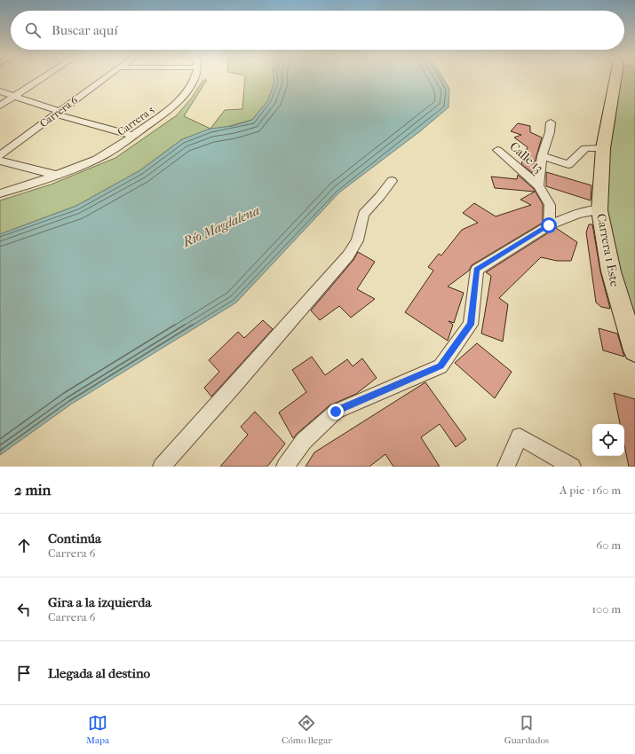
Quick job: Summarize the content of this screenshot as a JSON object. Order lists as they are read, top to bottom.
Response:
{
  "streets": {
    "main road": ["Carrera 1 Este"],
    "street": ["Carrera 6", "Carrera 5", "Calle 13"]
  },
  "water": ["Río Magdalena"],
  "page": {
    "search": "Buscar aquí",
    "heading": ["2 min", "A pie · 160 m"],
    "list": [
      ["Continúa", "Carrera 6", "60 m"],
      ["Gira a la izquierda", "Carrera 6", "100 m"],
      "Llegada al destino"
    ],
    "nav": ["Mapa", "Cómo llegar", "Guardados"]
  }
}
